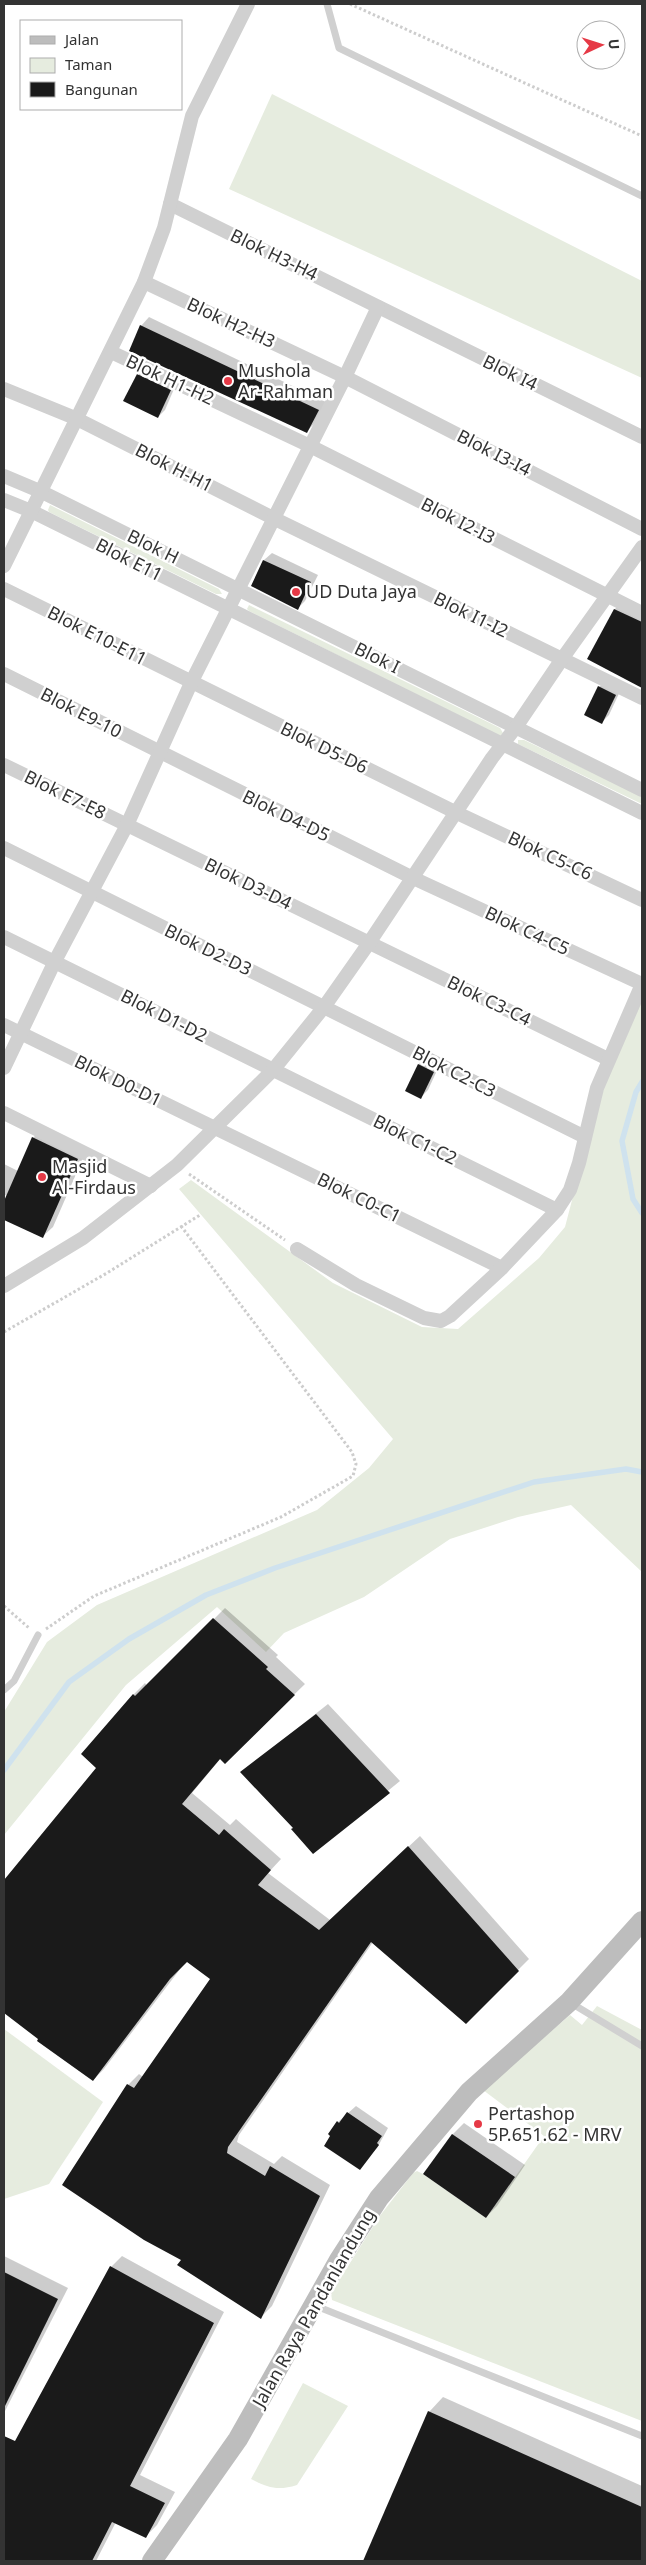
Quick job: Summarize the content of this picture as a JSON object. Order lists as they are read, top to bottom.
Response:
{
  "streets": {
    "street": [
      "Blok H3-H4",
      "Blok H2-H3",
      "Blok I4",
      "Blok H1-H2",
      "Blok I3-I4",
      "Blok H-H1",
      "Blok I2-I3",
      "Blok H",
      "Blok E11",
      "Blok I1-I2",
      "Blok E10-E11",
      "Blok I",
      "Blok E9-10",
      "Blok D5-D6",
      "Blok E7-E8",
      "Blok D4-D5",
      "Blok C5-C6",
      "Blok D3-D4",
      "Blok C4-C5",
      "Blok D2-D3",
      "Blok C3-C4",
      "Blok D1-D2",
      "Blok C2-C3",
      "Blok D0-D1",
      "Blok C1-C2",
      "Blok C0-C1",
      "Jalan Raya Pandanlandung"
    ]
  },
  "crossings": [
    ["Blok H3-H4", "Blok I4"],
    ["Blok H2-H3", "Blok I3-I4"],
    ["Blok H1-H2", "Blok I2-I3"],
    ["Blok H-H1", "Blok I1-I2"],
    ["Blok H", "Blok I"],
    ["Blok E10-E11", "Blok D5-D6"],
    ["Blok E9-10", "Blok D4-D5"],
    ["Blok D5-D6", "Blok C5-C6"],
    ["Blok E7-E8", "Blok D3-D4"],
    ["Blok D4-D5", "Blok C4-C5"],
    ["Blok D3-D4", "Blok C3-C4"],
    ["Blok D2-D3", "Blok C2-C3"],
    ["Blok D1-D2", "Blok C1-C2"],
    ["Blok D0-D1", "Blok C0-C1"]
  ],
  "places": [
    "Mushola Ar-Rahman",
    "UD Duta Jaya",
    "Masjid Al-Firdaus",
    "Pertashop 5P.651.62 - MRV"
  ],
  "legend": ["Jalan", "Taman", "Bangunan"],
  "north": "right"
}
